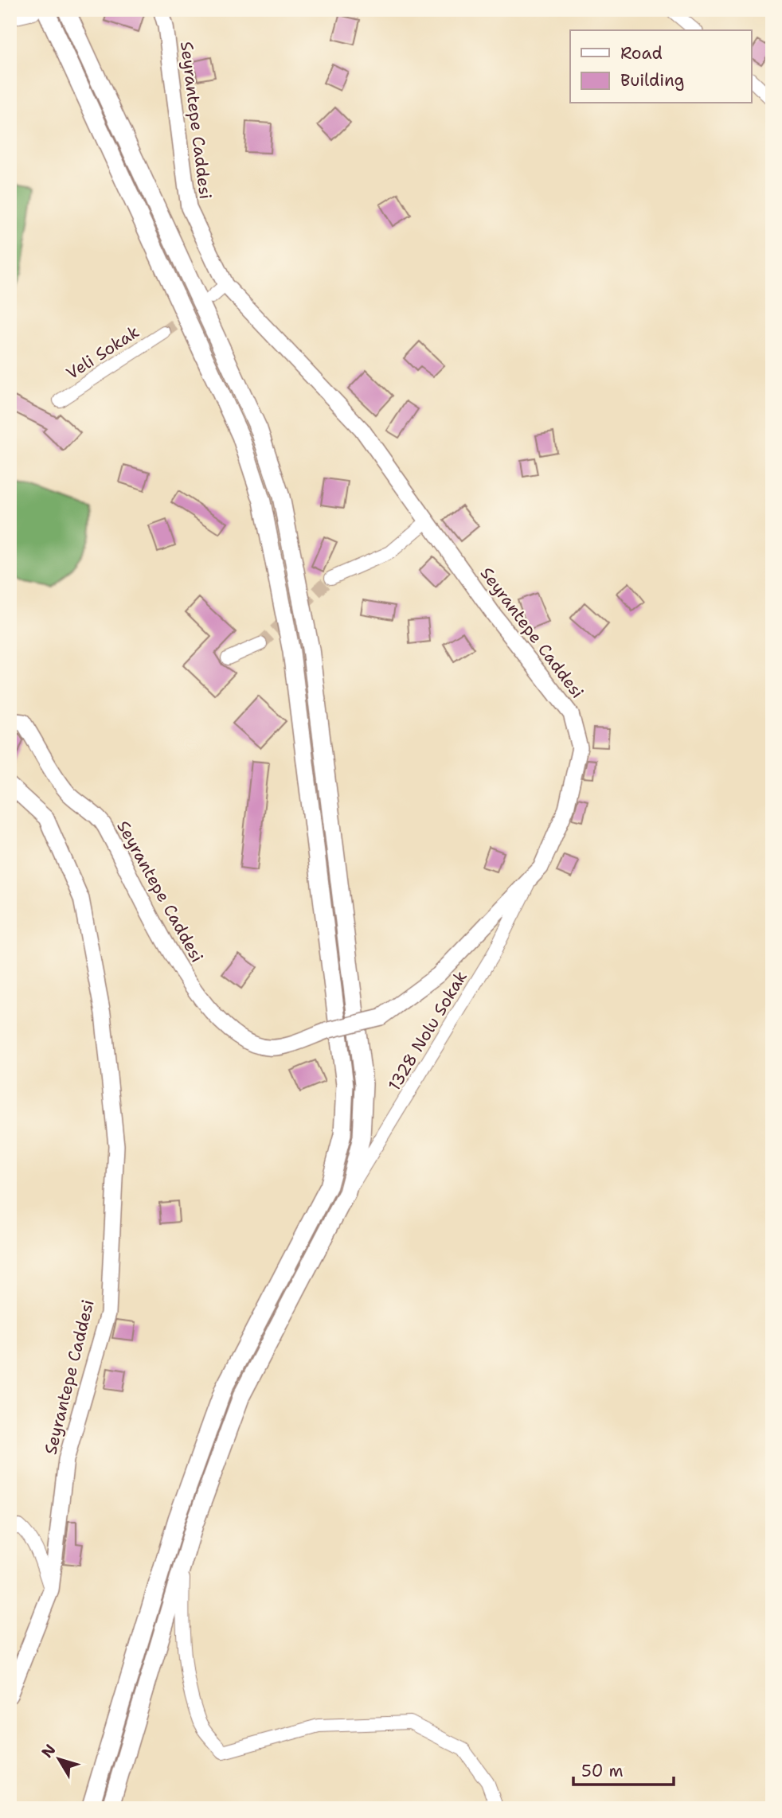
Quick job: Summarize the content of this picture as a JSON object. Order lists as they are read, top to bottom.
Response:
{
  "streets": {
    "street": ["Seyrantepe Caddesi", "Veli Sokak", "1328 Nolu Sokak"]
  },
  "crossings": [
    ["Seyrantepe Caddesi", "1328 Nolu Sokak"]
  ],
  "legend": ["Road", "Building"],
  "scale_bar": "50 m",
  "north": "top left"
}
